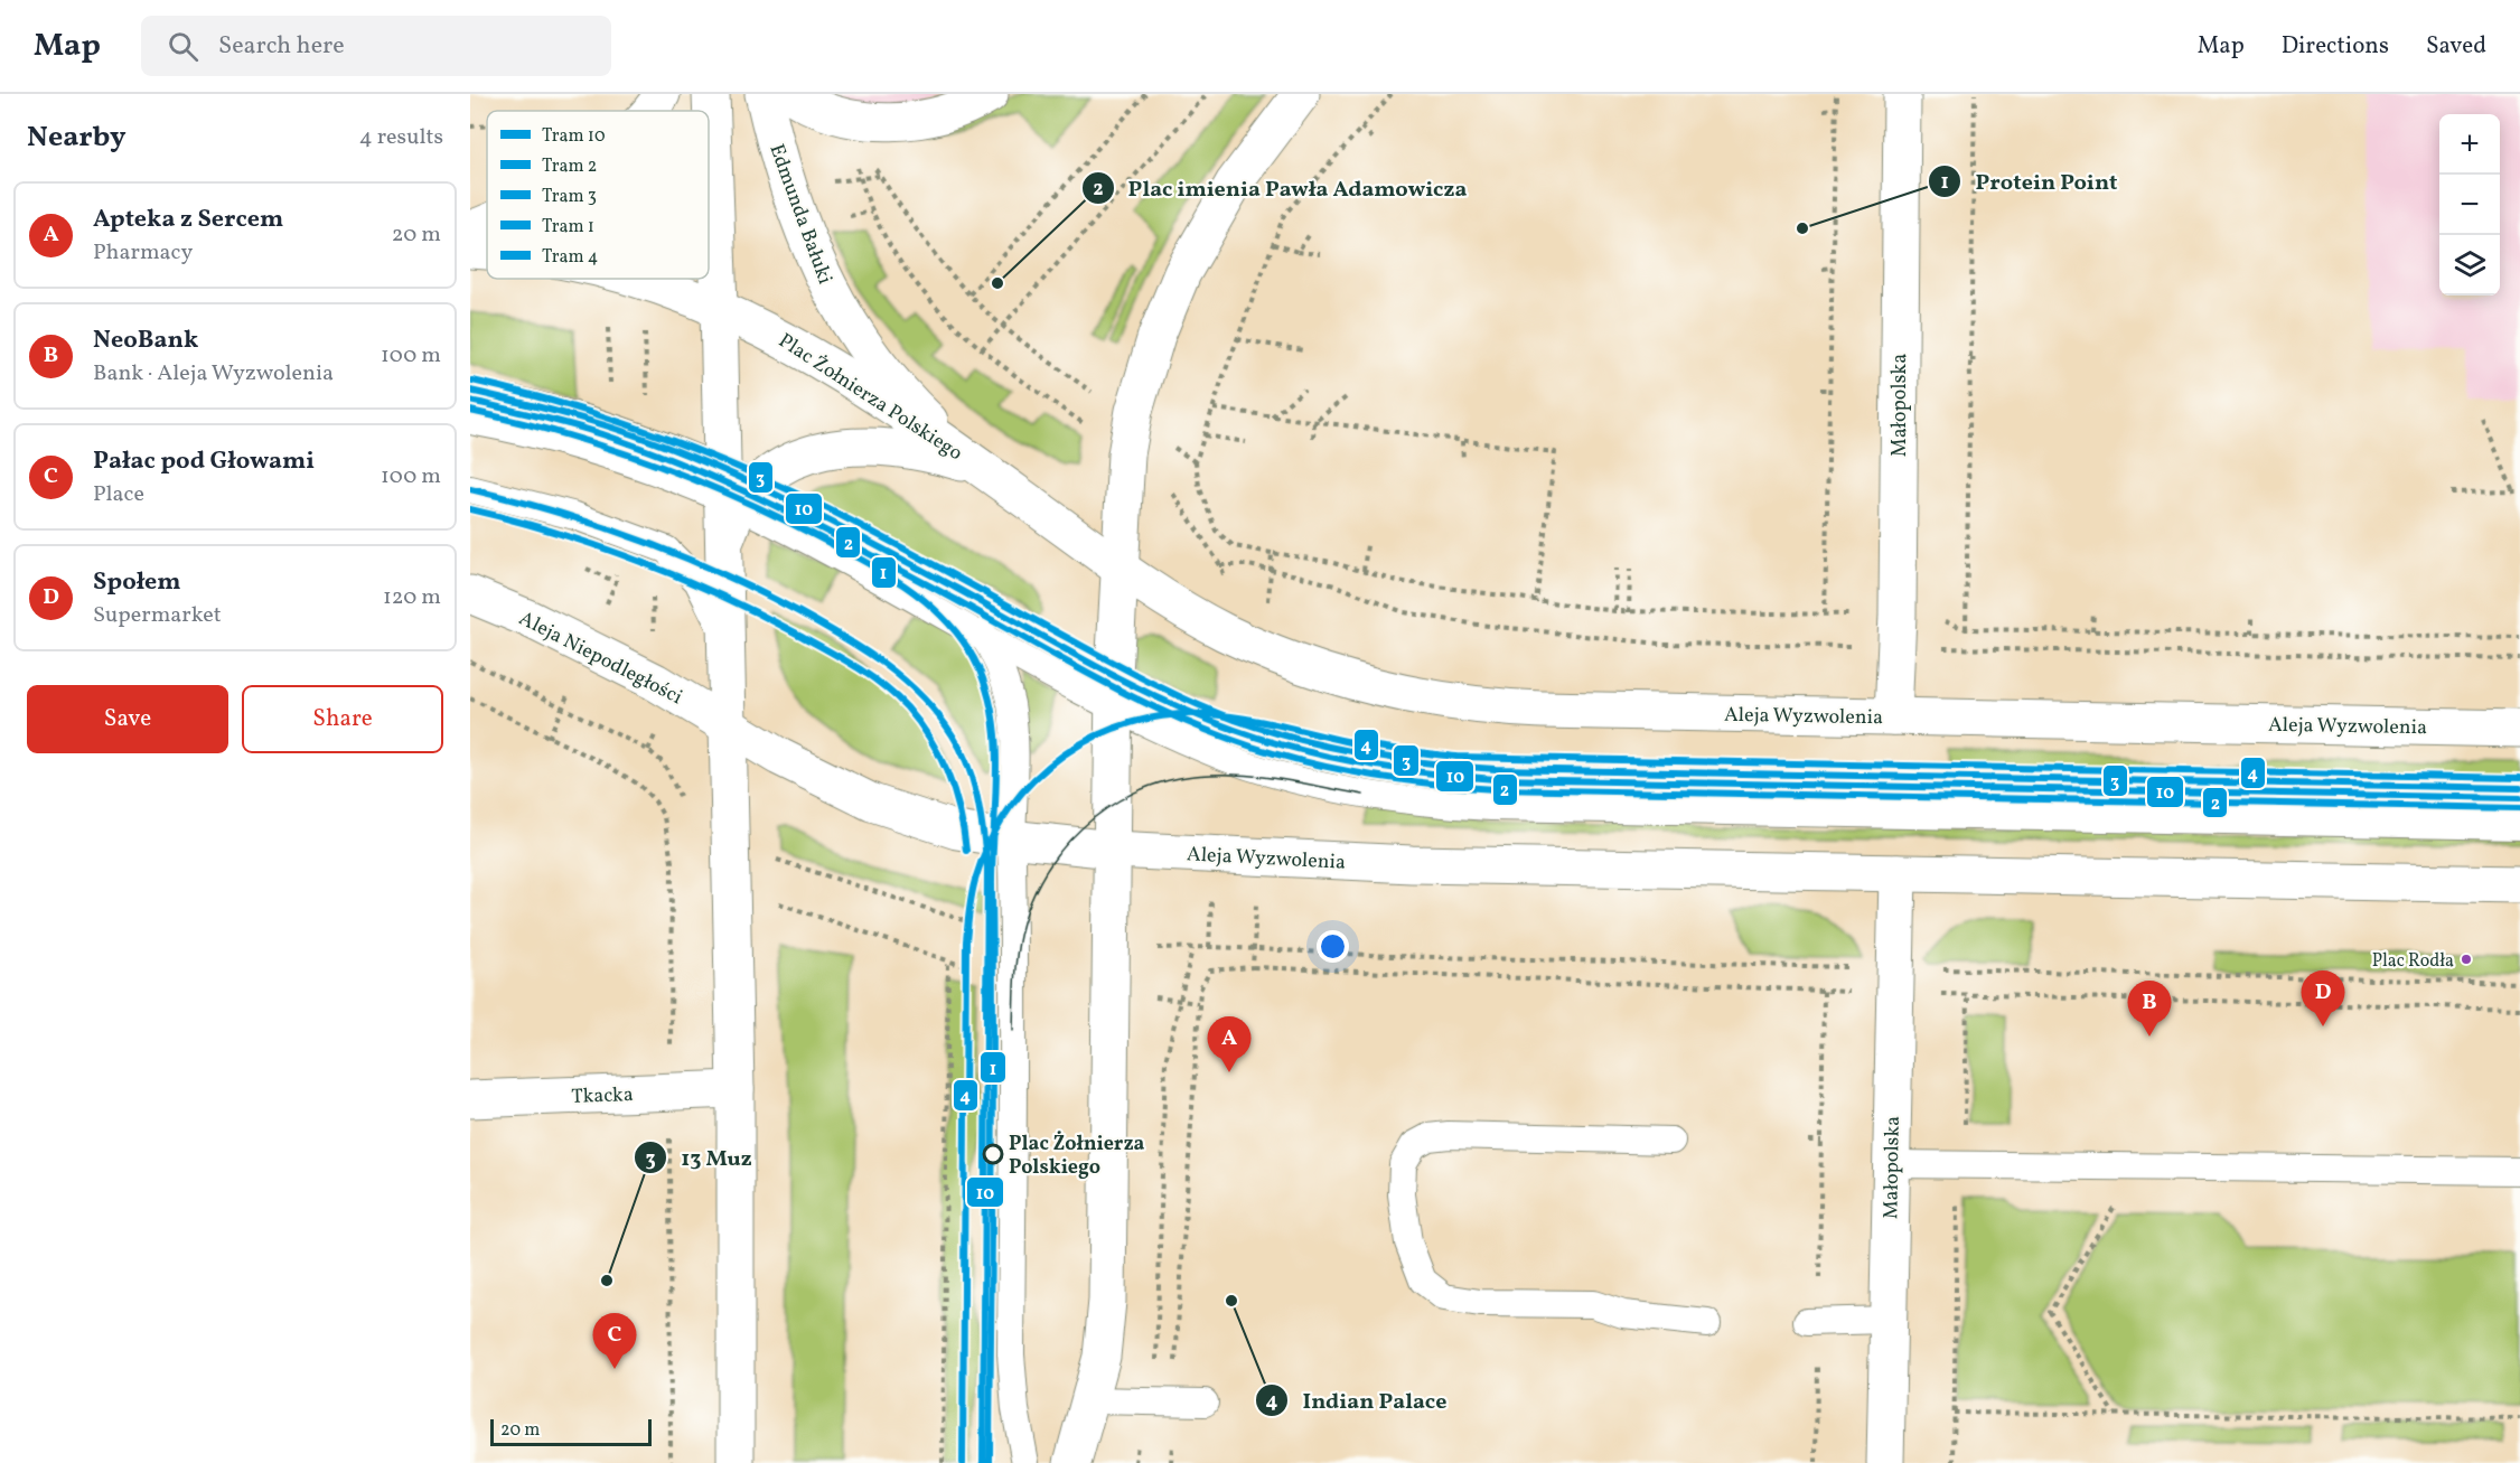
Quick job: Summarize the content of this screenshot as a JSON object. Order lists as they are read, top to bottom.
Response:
{
  "streets": {
    "street": [
      "Edmunda Bałuki",
      "Plac Żołnierza Polskiego",
      "Małopolska",
      "Aleja Niepodległości",
      "Aleja Wyzwolenia",
      "Tkacka"
    ]
  },
  "crossings": [
    ["Edmunda Bałuki", "Plac Żołnierza Polskiego"],
    ["Plac Żołnierza Polskiego", "Aleja Wyzwolenia"],
    ["Małopolska", "Aleja Wyzwolenia"]
  ],
  "places": [
    "Protein Point",
    "Plac imienia Pawła Adamowicza",
    "Plac Rodła",
    "Plac Żołnierza Polskiego",
    "13 Muz",
    "Indian Palace"
  ],
  "lines": [
    "tram line 3",
    "tram line 10",
    "tram line 2",
    "tram line 1",
    "tram line 4"
  ],
  "legend": [
    "Tram 10",
    "Tram 2",
    "Tram 3",
    "Tram 1",
    "Tram 4"
  ],
  "scale_bar": "20 m",
  "page": {
    "header": "Map",
    "search": "Search here",
    "nav": ["Map", "Directions", "Saved"],
    "heading": ["Nearby", "4 results"],
    "map_buttons": ["+", "−"],
    "list": [
      {
        "mark": "A",
        "name": "Apteka z Sercem",
        "note": "Pharmacy",
        "value": "20 m"
      },
      {
        "mark": "B",
        "name": "NeoBank",
        "note": "Bank · Aleja Wyzwolenia",
        "value": "100 m"
      },
      {
        "mark": "C",
        "name": "Pałac pod Głowami",
        "note": "Place",
        "value": "100 m"
      },
      {
        "mark": "D",
        "name": "Społem",
        "note": "Supermarket",
        "value": "120 m"
      }
    ],
    "buttons": ["Save", "Share"],
    "pins": [
      "D",
      "B",
      "A",
      "C"
    ],
    "scale": "20 m"
  }
}
